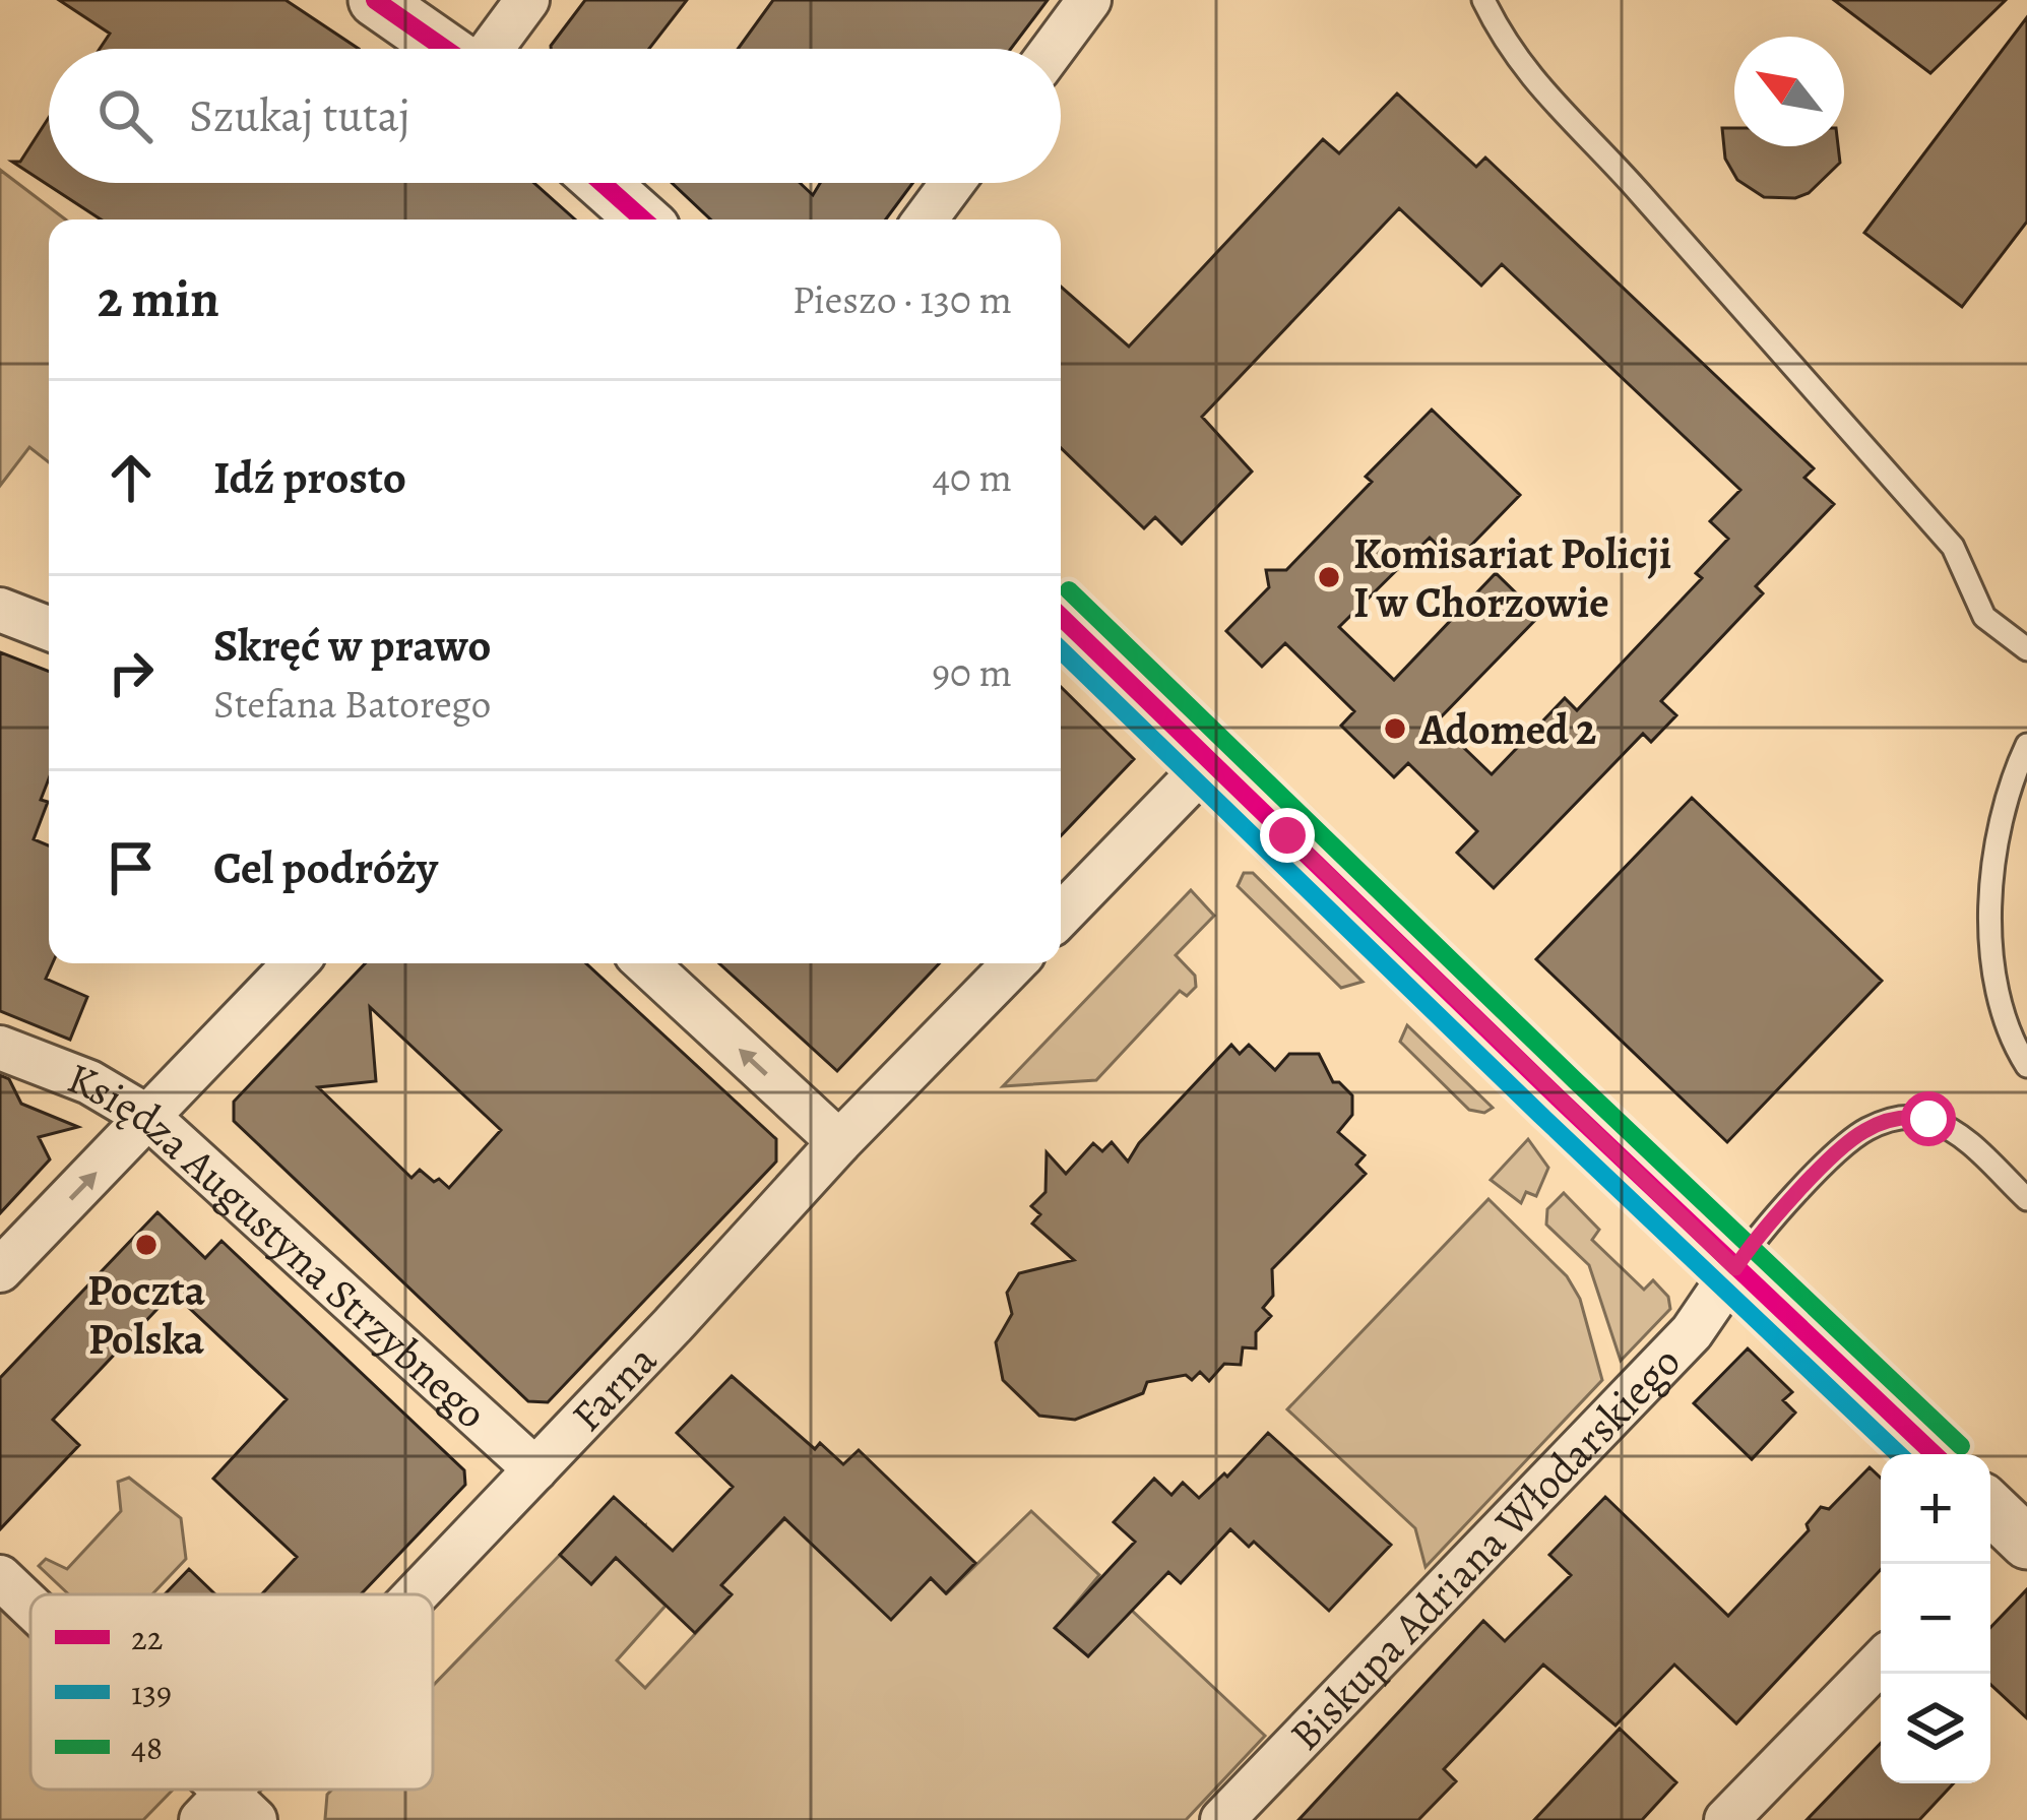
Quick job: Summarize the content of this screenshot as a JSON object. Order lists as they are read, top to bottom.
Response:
{
  "streets": {
    "street": ["Księdza Augustyna Strzybnego", "Farna", "Biskupa Adriana Włodarskiego"]
  },
  "crossings": [
    ["Księdza Augustyna Strzybnego", "Farna"]
  ],
  "places": ["Komisariat Policji I w Chorzowie", "Adomed 2", "Poczta Polska"],
  "lines": ["transit line 22", "transit line 48", "transit line 139"],
  "legend": ["22", "139", "48"],
  "north": "top left",
  "page": {
    "search": "Szukaj tutaj",
    "heading": ["2 min", "Pieszo · 130 m"],
    "list": [
      ["Idź prosto", "40 m"],
      ["Skręć w prawo", "Stefana Batorego", "90 m"],
      "Cel podróży"
    ],
    "map_buttons": ["+", "−"]
  }
}
